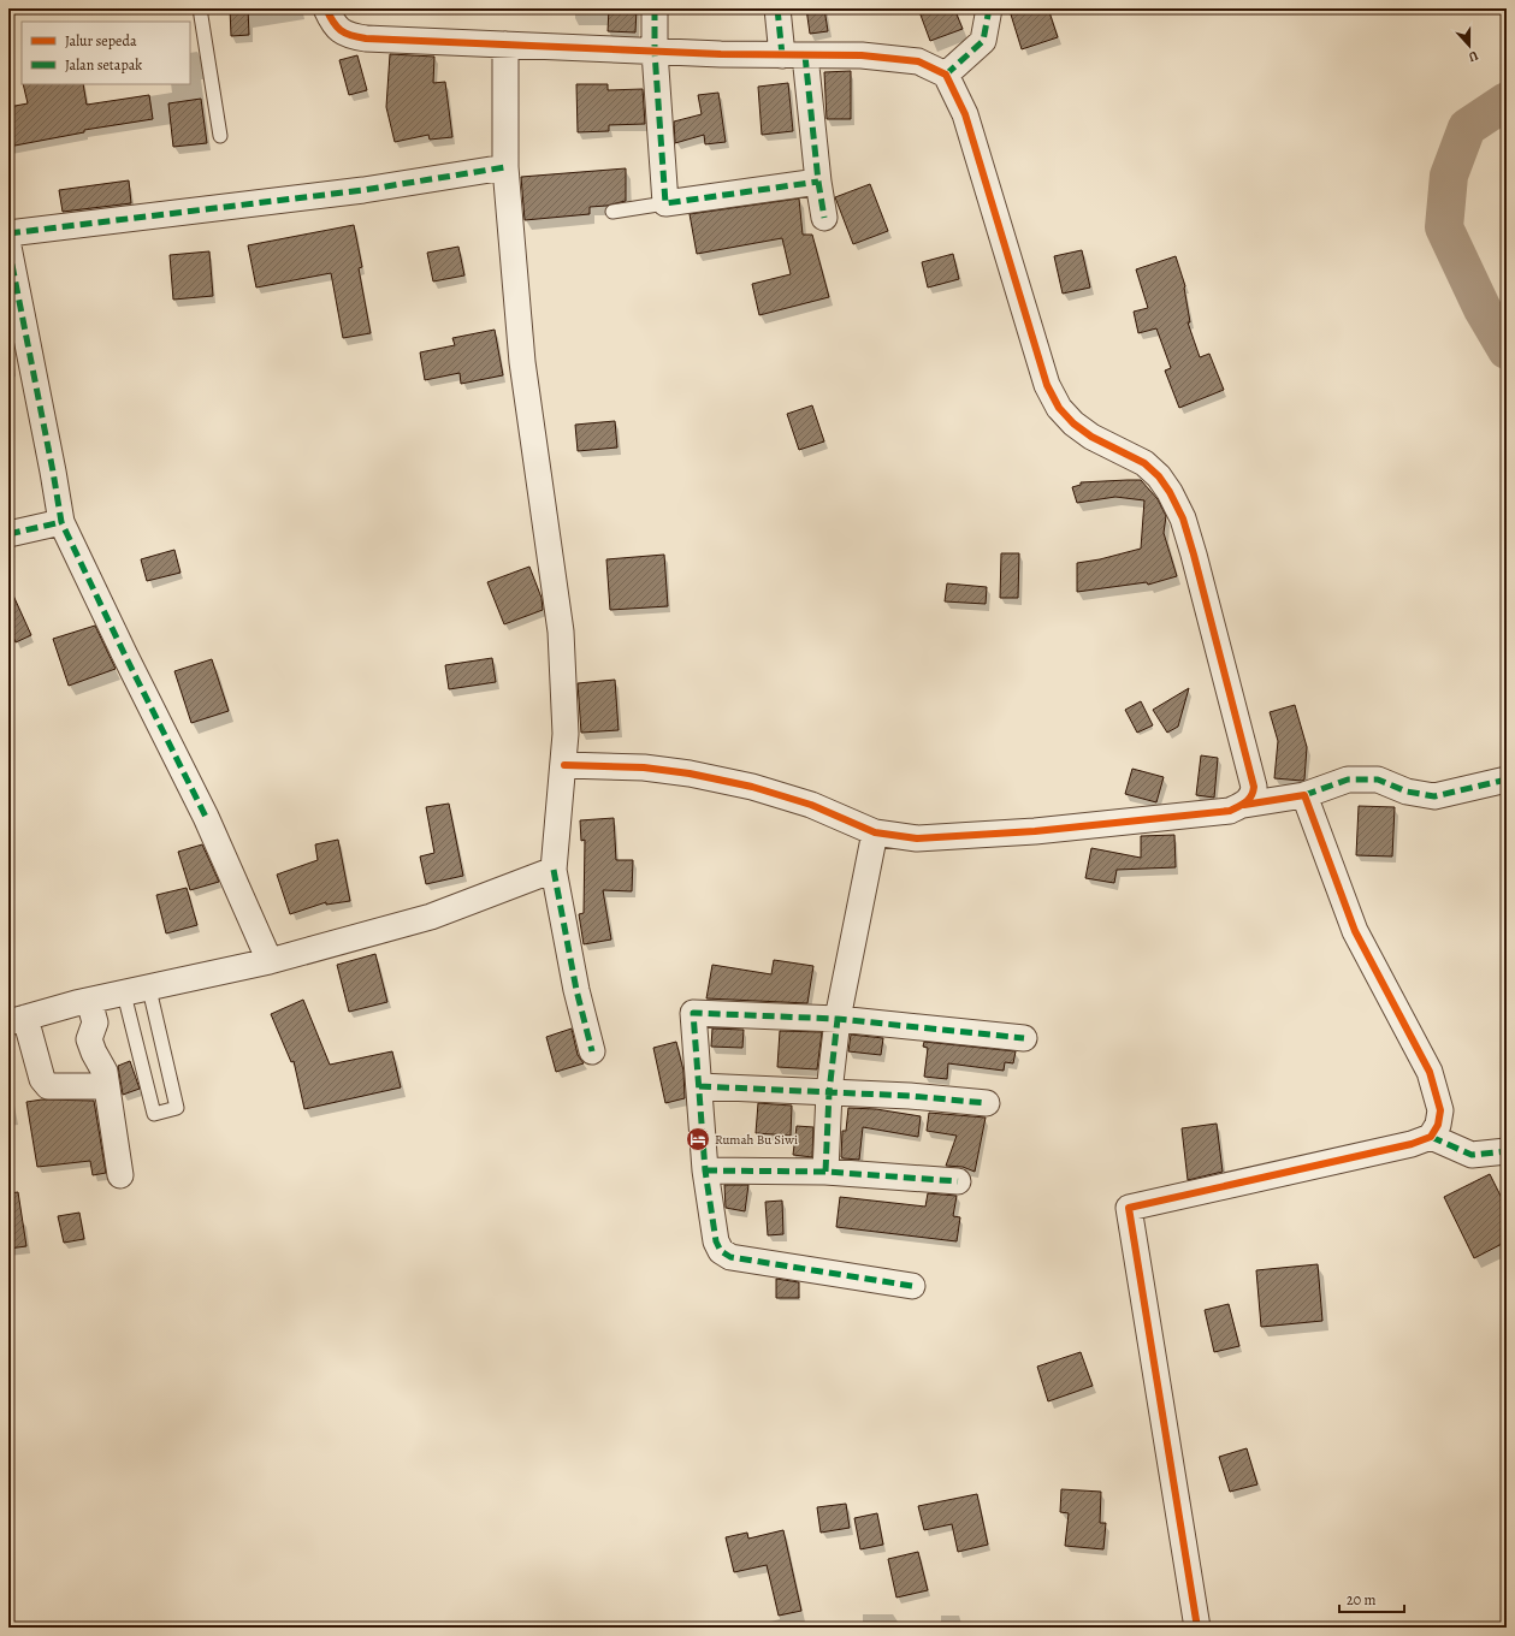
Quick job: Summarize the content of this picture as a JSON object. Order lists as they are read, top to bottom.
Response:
{
  "places": {
    "hotel": ["Rumah Bu Siwi"]
  },
  "legend": ["Jalur sepeda", "Jalan setapak"],
  "scale_bar": "20 m",
  "north": "bottom"
}
